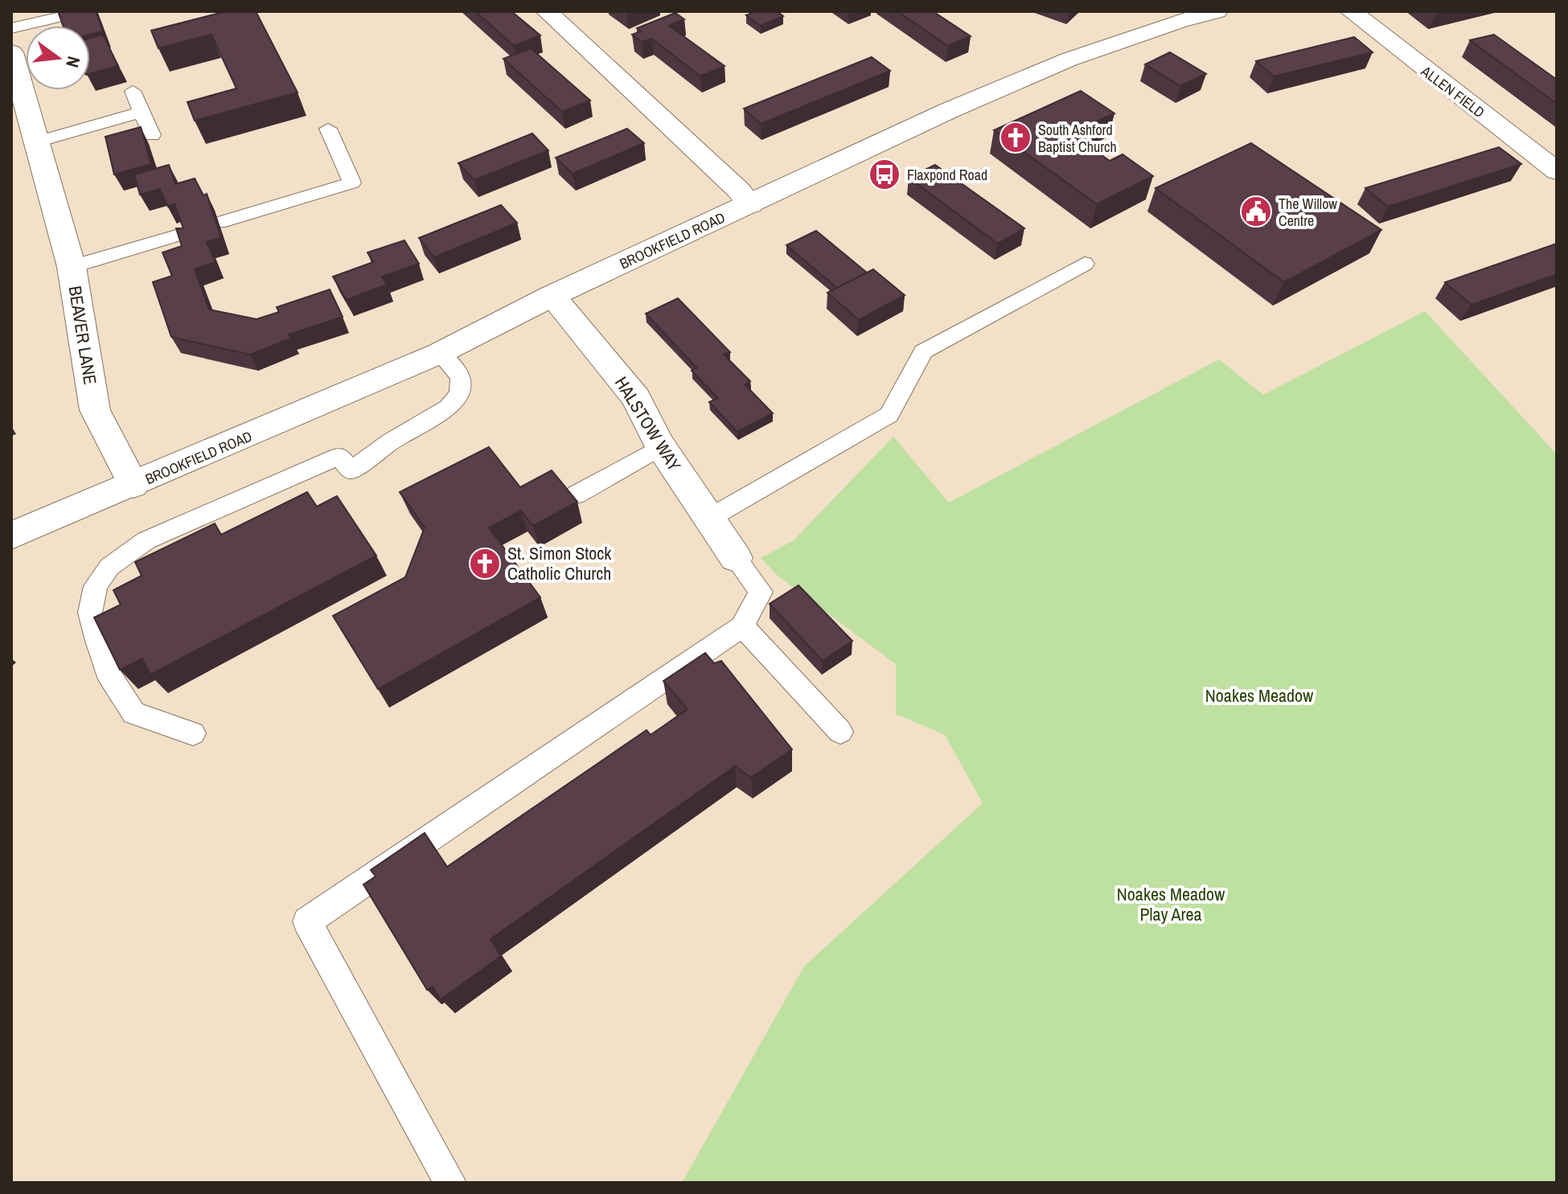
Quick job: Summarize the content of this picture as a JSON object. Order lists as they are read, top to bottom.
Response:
{
  "streets": {
    "street": [
      "ALLEN FIELD",
      "BROOKFIELD ROAD",
      "BEAVER LANE",
      "HALSTOW WAY"
    ]
  },
  "crossings": [
    ["BROOKFIELD ROAD", "BEAVER LANE"],
    ["BROOKFIELD ROAD", "HALSTOW WAY"]
  ],
  "parks": ["Noakes Meadow", "Noakes Meadow Play Area"],
  "places": {
    "church": ["South Ashford Baptist Church", "St. Simon Stock Catholic Church"],
    "bus stop": ["Flaxpond Road"],
    "public building": ["The Willow Centre"]
  },
  "north": "right"
}
